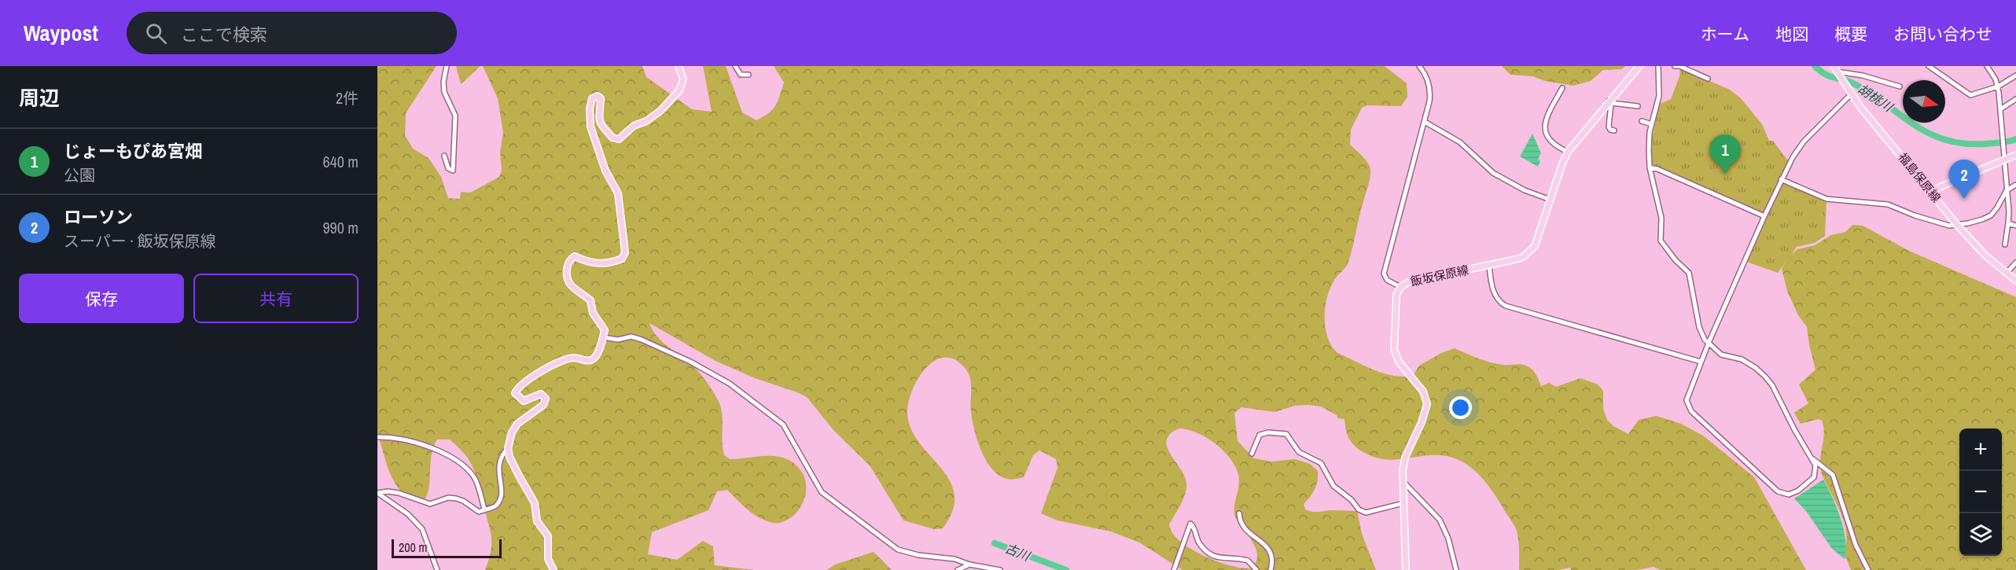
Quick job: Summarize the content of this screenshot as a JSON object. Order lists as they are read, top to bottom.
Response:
{
  "streets": {
    "main road": ["福島保原線", "飯坂保原線"]
  },
  "water": ["胡桃川", "古川"],
  "scale_bar": "200 m",
  "north": "right",
  "page": {
    "header": "Waypost",
    "search": "ここで検索",
    "nav": [
      "ホーム",
      "地図",
      "概要",
      "お問い合わせ"
    ],
    "heading": ["周辺", "2件"],
    "list": [
      {
        "mark": "1",
        "name": "じょーもぴあ宮畑",
        "note": "公園",
        "value": "640 m"
      },
      {
        "mark": "2",
        "name": "ローソン",
        "note": "スーパー · 飯坂保原線",
        "value": "990 m"
      }
    ],
    "pins": ["1", "2"],
    "buttons": ["保存", "共有"],
    "map_buttons": ["+", "−"],
    "scale": "200 m"
  }
}
